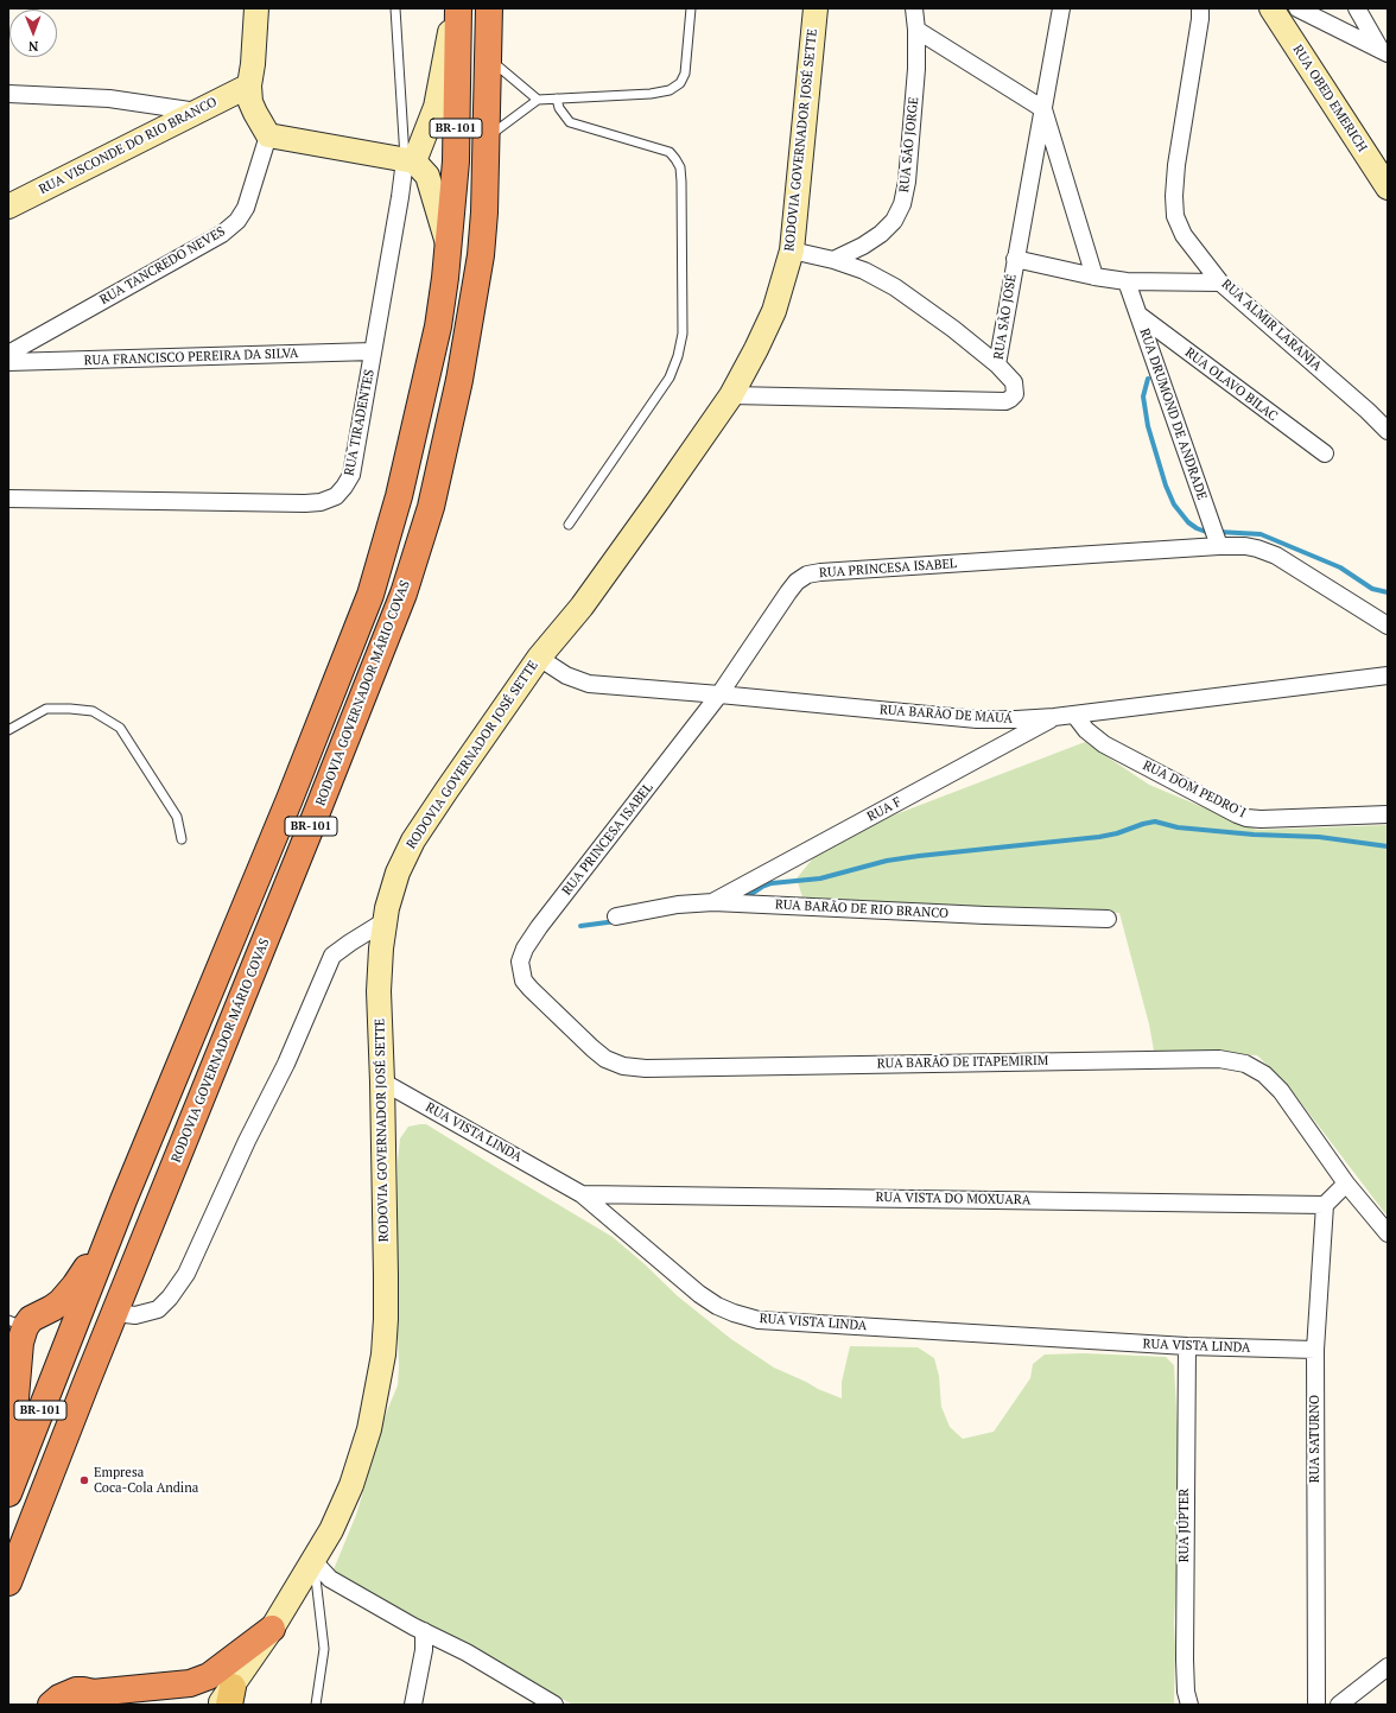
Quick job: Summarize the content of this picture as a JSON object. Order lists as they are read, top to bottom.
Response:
{
  "streets": {
    "highway": ["BR-101", "RODOVIA GOVERNADOR MÁRIO COVAS"],
    "main road": ["RUA OBED EMERICH", "RODOVIA GOVERNADOR JOSÉ SETTE", "RUA VISCONDE DO RIO BRANCO"],
    "street": [
      "RUA SÃO JORGE",
      "RUA TANCREDO NEVES",
      "RUA SÃO JOSÉ",
      "RUA ALMIR LARANJA",
      "RUA FRANCISCO PEREIRA DA SILVA",
      "RUA OLAVO BILAC",
      "RUA DRUMOND DE ANDRADE",
      "RUA TIRADENTES",
      "RUA PRINCESA ISABEL",
      "RUA BARÃO DE MAUÁ",
      "RUA DOM PEDRO I",
      "RUA F",
      "RUA BARÃO DE RIO BRANCO",
      "RUA BARÃO DE ITAPEMIRIM",
      "RUA VISTA LINDA",
      "RUA VISTA DO MOXUARA",
      "RUA SATURNO",
      "RUA JÚPTER"
    ]
  },
  "crossings": [
    ["RODOVIA GOVERNADOR JOSÉ SETTE", "RUA SÃO JOSÉ"],
    ["RODOVIA GOVERNADOR JOSÉ SETTE", "RUA BARÃO DE MAUÁ"],
    ["RODOVIA GOVERNADOR JOSÉ SETTE", "RUA VISTA LINDA"],
    ["RUA FRANCISCO PEREIRA DA SILVA", "RUA TIRADENTES"],
    ["RUA OLAVO BILAC", "RUA DRUMOND DE ANDRADE"],
    ["RUA DRUMOND DE ANDRADE", "RUA PRINCESA ISABEL"],
    ["RUA PRINCESA ISABEL", "RUA BARÃO DE MAUÁ"],
    ["RUA PRINCESA ISABEL", "RUA BARÃO DE ITAPEMIRIM"],
    ["RUA BARÃO DE MAUÁ", "RUA DOM PEDRO I"],
    ["RUA BARÃO DE MAUÁ", "RUA F"],
    ["RUA F", "RUA BARÃO DE RIO BRANCO"],
    ["RUA VISTA LINDA", "RUA VISTA DO MOXUARA"],
    ["RUA VISTA LINDA", "RUA SATURNO"],
    ["RUA VISTA LINDA", "RUA JÚPTER"],
    ["RUA VISTA DO MOXUARA", "RUA SATURNO"]
  ],
  "places": ["Empresa Coca-Cola Andina"],
  "north": "bottom"
}
